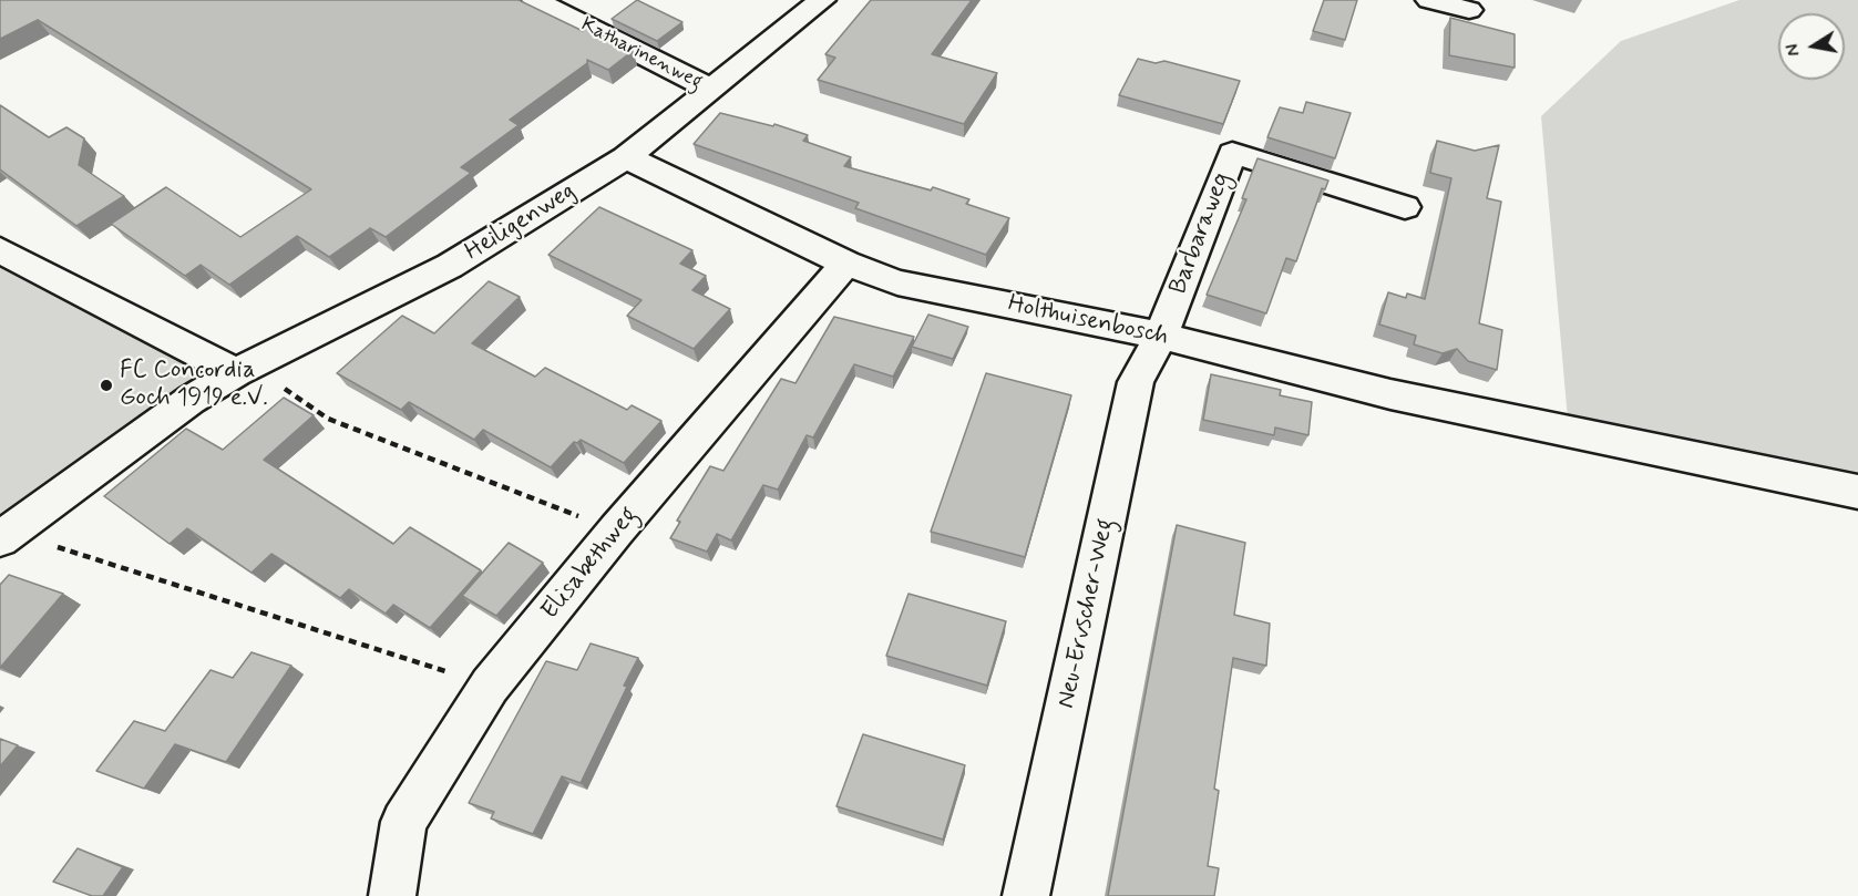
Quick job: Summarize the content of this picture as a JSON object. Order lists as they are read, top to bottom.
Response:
{
  "streets": {
    "street": [
      "Katharinenweg",
      "Heiligenweg",
      "Barbaraweg",
      "Holthuisenbosch",
      "Elisabethweg",
      "Neu-Ervscher-Weg"
    ]
  },
  "crossings": [
    ["Katharinenweg", "Heiligenweg"],
    ["Heiligenweg", "Holthuisenbosch"],
    ["Barbaraweg", "Holthuisenbosch"],
    ["Barbaraweg", "Neu-Ervscher-Weg"],
    ["Holthuisenbosch", "Elisabethweg"],
    ["Holthuisenbosch", "Neu-Ervscher-Weg"]
  ],
  "places": ["FC Concordia Goch 1919 e.V."],
  "north": "left"
}
